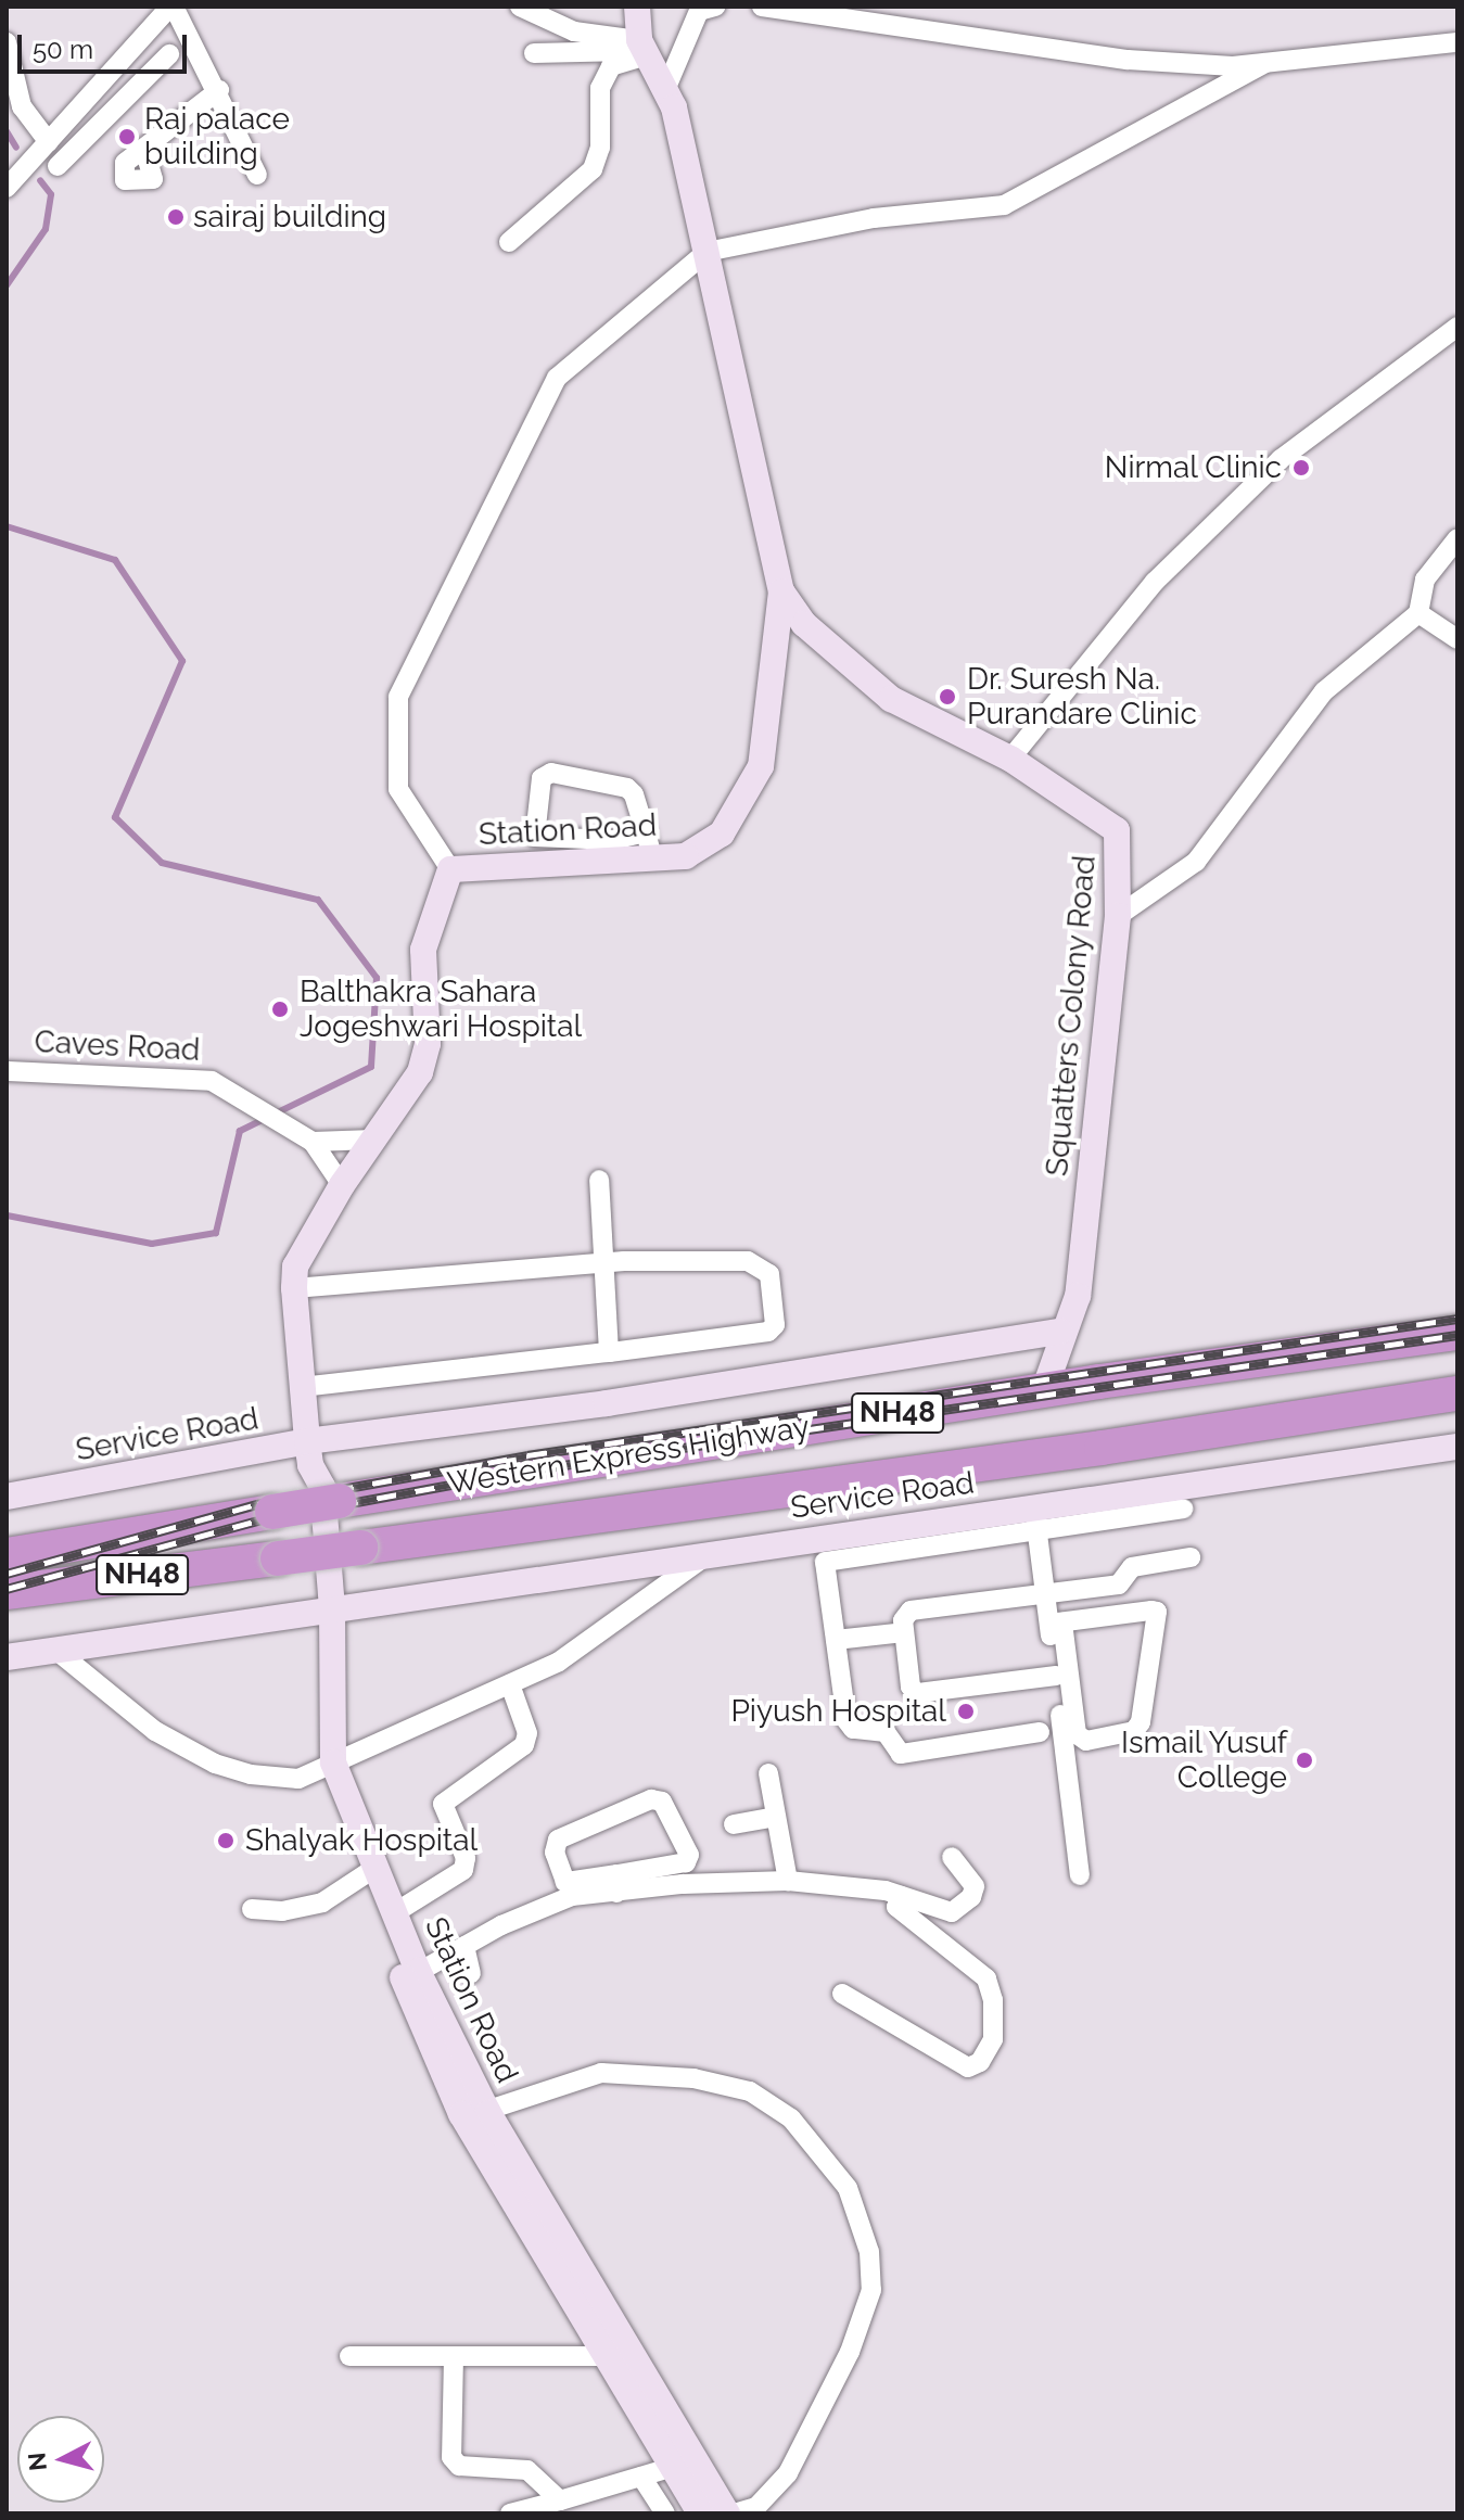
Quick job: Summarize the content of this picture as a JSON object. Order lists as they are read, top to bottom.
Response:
{
  "streets": {
    "highway": ["NH48", "Western Express Highway"],
    "street": [
      "Station Road",
      "Squatters Colony Road",
      "Caves Road",
      "Service Road"
    ]
  },
  "crossings": [
    ["Station Road", "Squatters Colony Road"],
    ["Station Road", "Caves Road"],
    ["Station Road", "Service Road"],
    ["Squatters Colony Road", "Service Road"],
    ["Squatters Colony Road", "Western Express Highway"]
  ],
  "places": [
    "Raj palace building",
    "sairaj building",
    "Nirmal Clinic",
    "Dr. Suresh Na. Purandare Clinic",
    "Balthakra Sahara Jogeshwari Hospital",
    "Piyush Hospital",
    "Ismail Yusuf College",
    "Shalyak Hospital"
  ],
  "scale_bar": "50 m",
  "north": "left"
}
